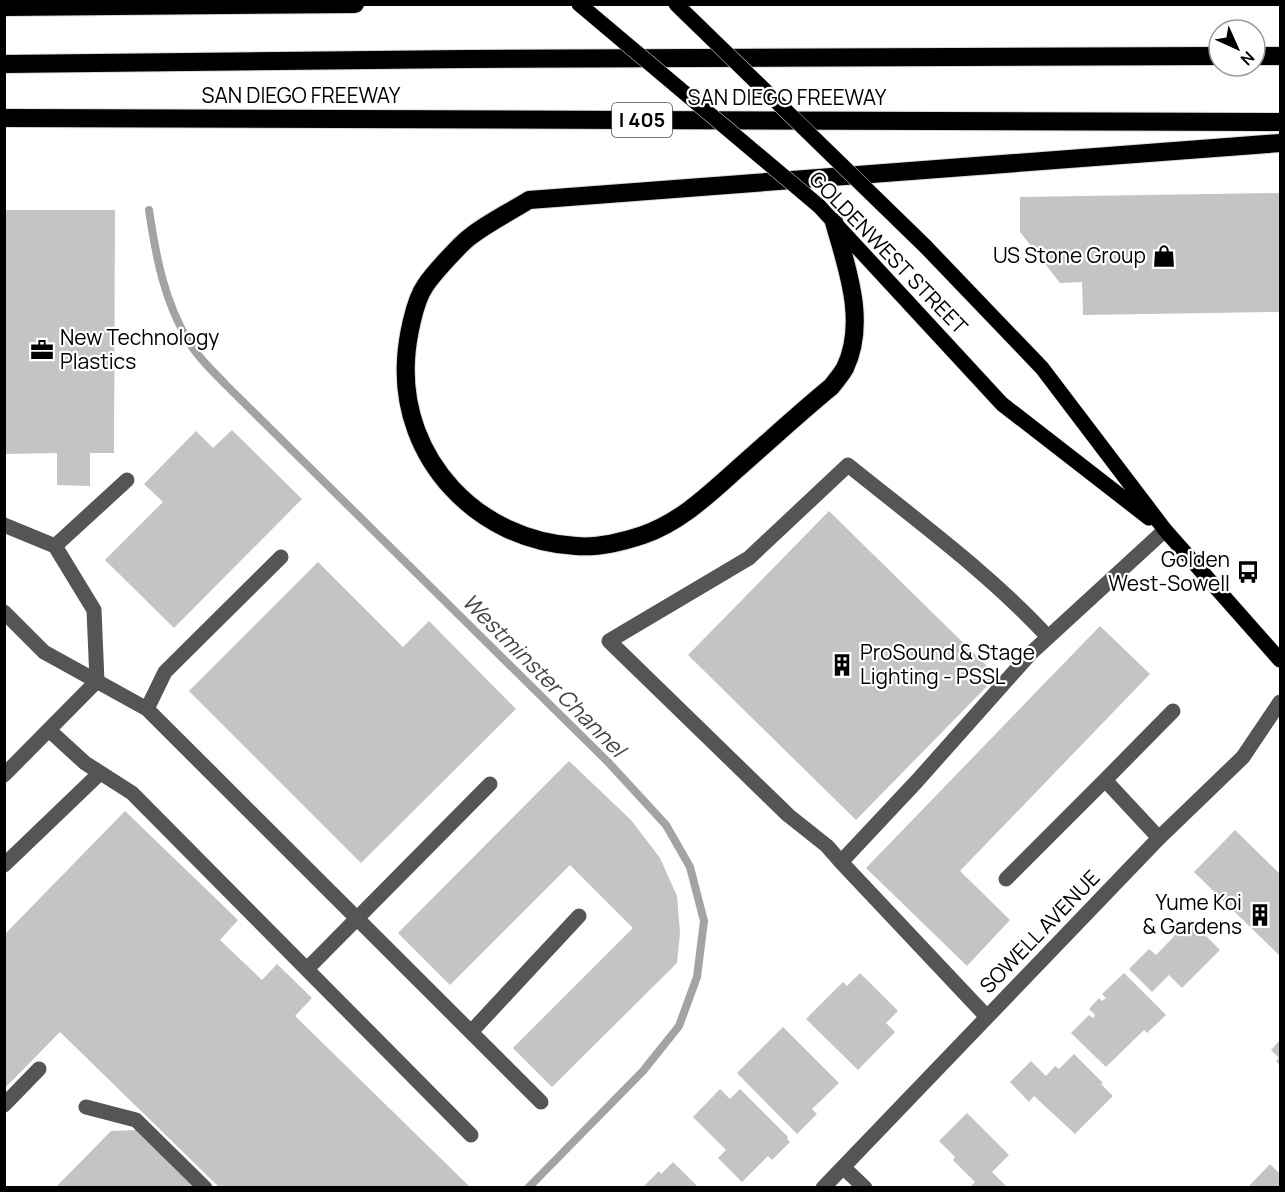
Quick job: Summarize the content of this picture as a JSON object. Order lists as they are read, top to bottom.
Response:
{
  "streets": {
    "highway": ["SAN DIEGO FREEWAY", "I 405"],
    "main road": ["GOLDENWEST STREET"],
    "street": ["SOWELL AVENUE"]
  },
  "water": ["Westminster Channel"],
  "places": {
    "shop": ["US Stone Group"],
    "office": ["New Technology Plastics"],
    "bus stop": ["Golden West-Sowell"],
    "building": ["ProSound & Stage Lighting - PSSL", "Yume Koi & Gardens"]
  },
  "north": "bottom right"
}
